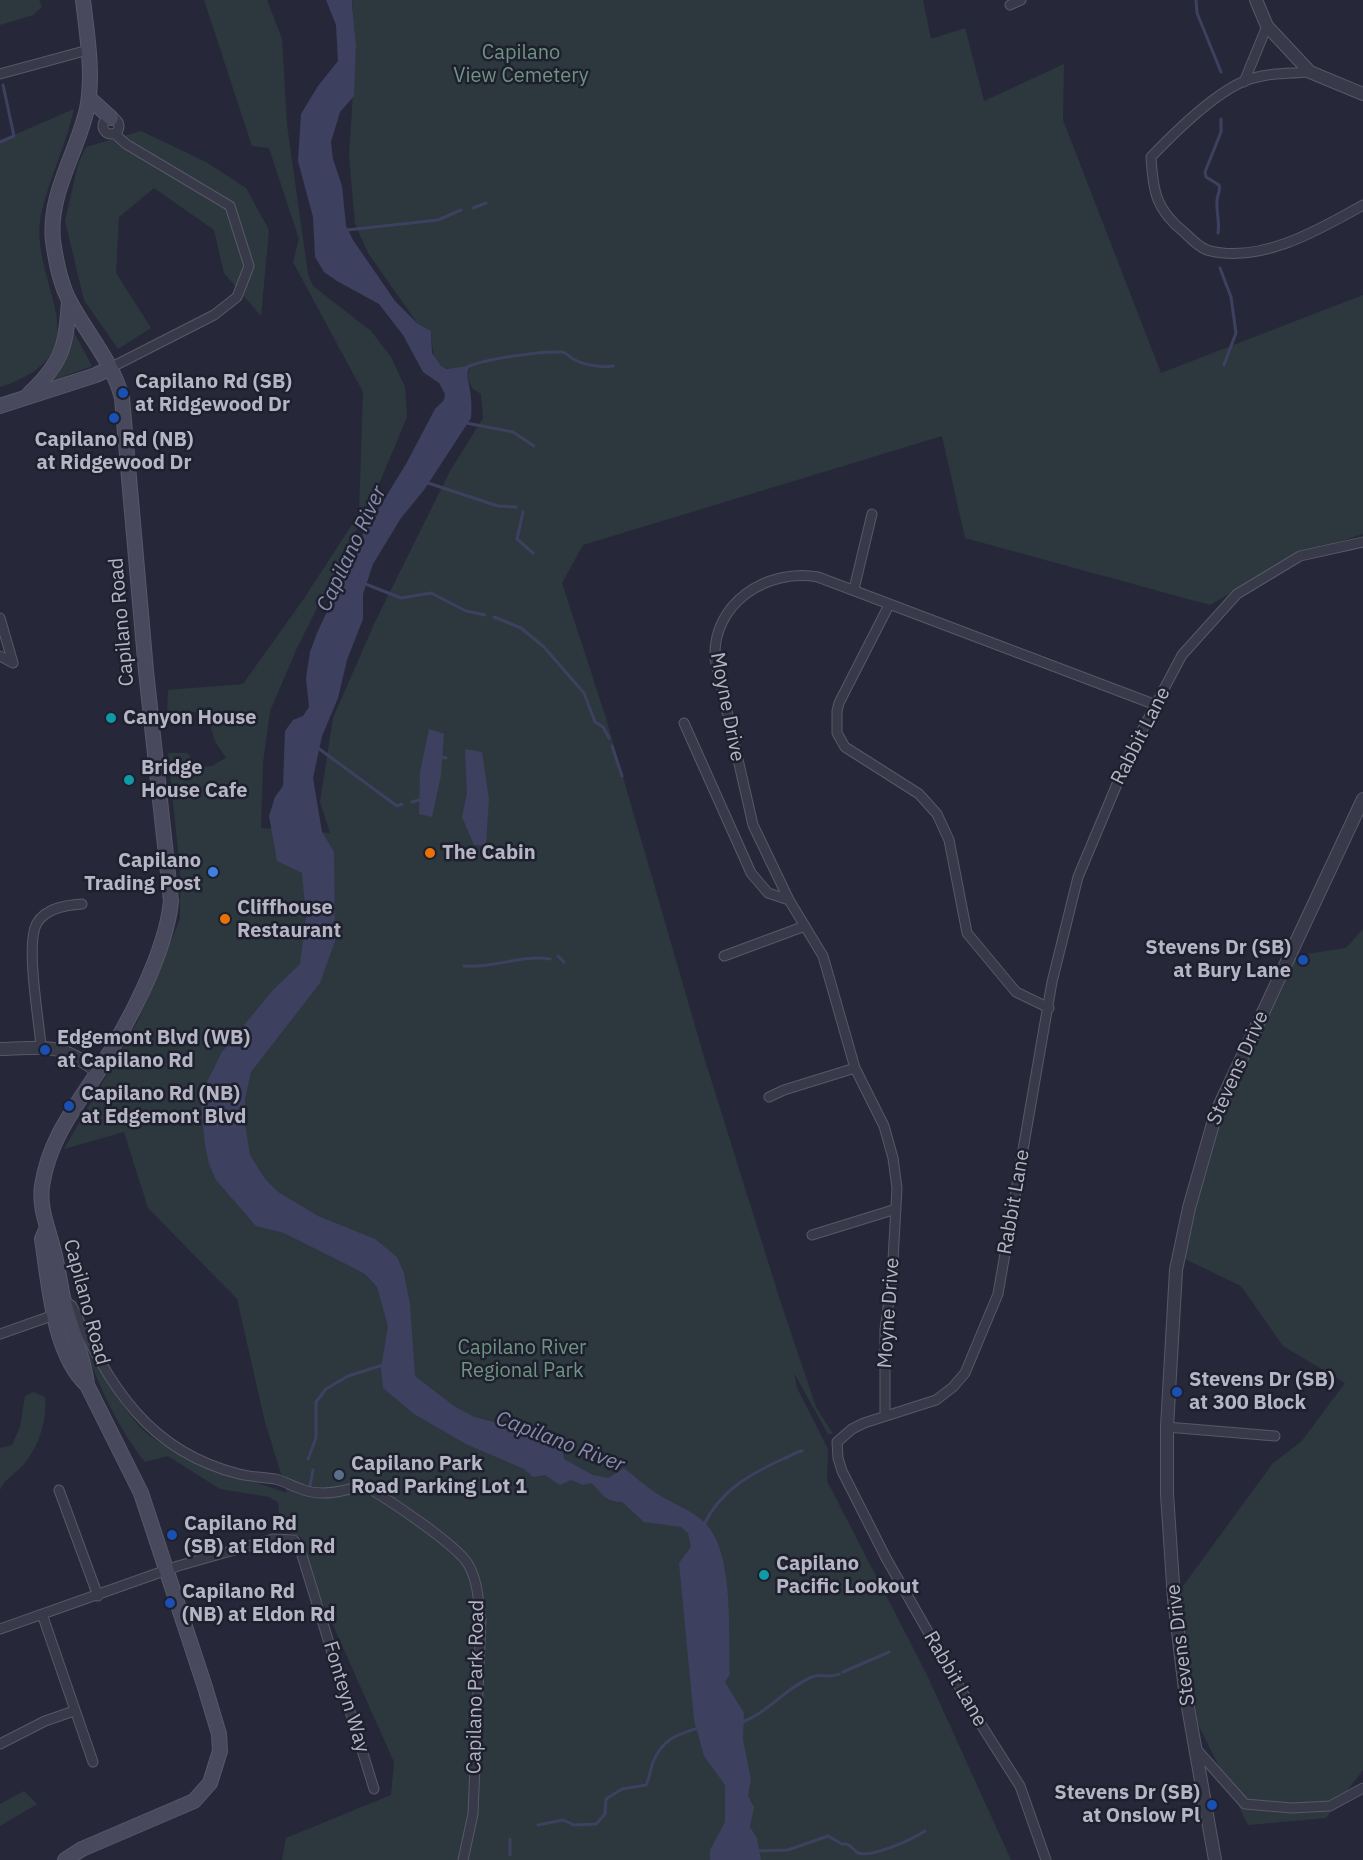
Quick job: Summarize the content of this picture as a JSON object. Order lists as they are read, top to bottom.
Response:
{
  "streets": {
    "main road": ["Capilano Road"],
    "street": [
      "Moyne Drive",
      "Rabbit Lane",
      "Stevens Drive",
      "Capilano Park Road",
      "Fonteyn Way"
    ]
  },
  "crossings": [
    ["Capilano Road", "Capilano Park Road"],
    ["Capilano Road", "Fonteyn Way"],
    ["Moyne Drive", "Rabbit Lane"]
  ],
  "water": ["Capilano River"],
  "parks": ["Capilano View Cemetery", "Capilano River Regional Park"],
  "places": [
    "Capilano Rd (SB) at Ridgewood Dr",
    "Capilano Rd (NB) at Ridgewood Dr",
    "Canyon House",
    "Bridge House Cafe",
    "The Cabin",
    "Capilano Trading Post",
    "Cliffhouse Restaurant",
    "Stevens Dr (SB) at Bury Lane",
    "Edgemont Blvd (WB) at Capilano Rd",
    "Capilano Rd (NB) at Edgemont Blvd",
    "Stevens Dr (SB) at 300 Block",
    "Capilano Park Road Parking Lot 1",
    "Capilano Rd (SB) at Eldon Rd",
    "Capilano Pacific Lookout",
    "Capilano Rd (NB) at Eldon Rd",
    "Stevens Dr (SB) at Onslow Pl"
  ]
}
